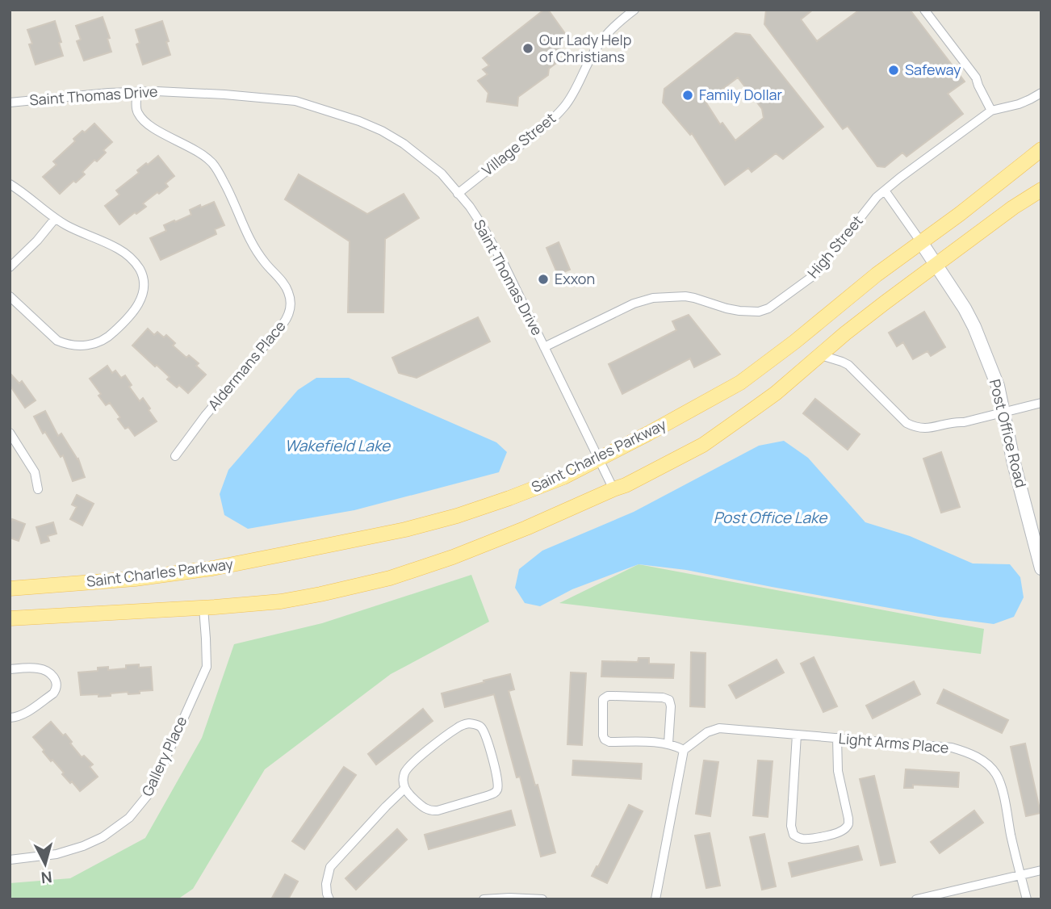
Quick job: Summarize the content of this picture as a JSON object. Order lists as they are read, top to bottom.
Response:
{
  "streets": {
    "main road": ["Saint Charles Parkway"],
    "street": [
      "Saint Thomas Drive",
      "Village Street",
      "High Street",
      "Aldermans Place",
      "Post Office Road",
      "Light Arms Place",
      "Gallery Place"
    ]
  },
  "crossings": [
    ["Saint Thomas Drive", "Village Street"],
    ["Saint Thomas Drive", "High Street"],
    ["Saint Thomas Drive", "Aldermans Place"],
    ["Saint Thomas Drive", "Saint Charles Parkway"],
    ["High Street", "Post Office Road"],
    ["Post Office Road", "Saint Charles Parkway"]
  ],
  "water": ["Wakefield Lake", "Post Office Lake"],
  "places": [
    "Our Lady Help of Christians",
    "Safeway",
    "Family Dollar",
    "Exxon"
  ],
  "north": "bottom"
}
